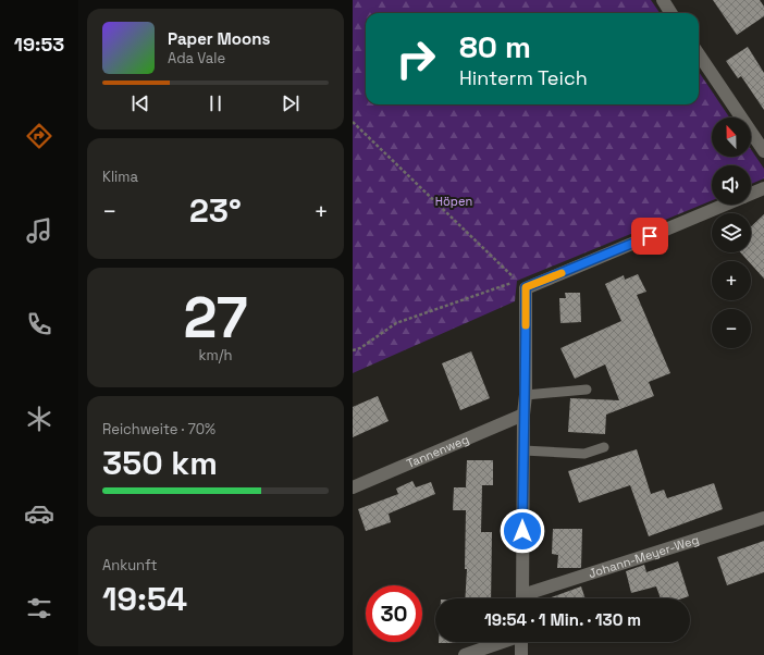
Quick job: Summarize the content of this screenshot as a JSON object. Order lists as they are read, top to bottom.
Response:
{
  "streets": {
    "street": ["Tannenweg", "Johann-Meyer-Weg"]
  },
  "parks": ["Höpen"],
  "north": "top",
  "page": {
    "tabs": "19:53",
    "turn": ["80 m", "Hinterm Teich"],
    "song": ["Paper Moons", "Ada Vale"],
    "map_buttons": ["+", "−"],
    "tile": [
      "Klima",
      ["27", "km/h"],
      ["Reichweite · 70%", "350 km"],
      ["Ankunft", "19:54"]
    ],
    "heat": ["−", "23°", "+"],
    "limit": "30",
    "trip": "19:54 · 1 Min. · 130 m"
  }
}
